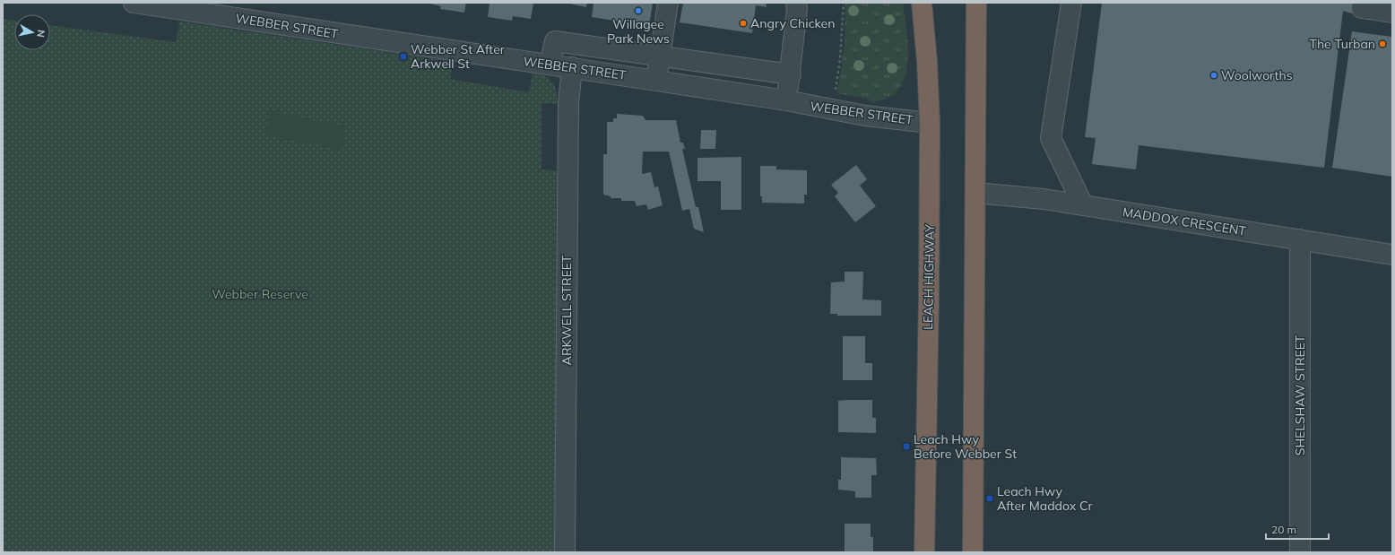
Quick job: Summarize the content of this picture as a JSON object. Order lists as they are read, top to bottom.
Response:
{
  "streets": {
    "highway": ["LEACH HIGHWAY"],
    "street": [
      "WEBBER STREET",
      "MADDOX CRESCENT",
      "ARKWELL STREET",
      "SHELSHAW STREET"
    ]
  },
  "crossings": [
    ["WEBBER STREET", "LEACH HIGHWAY"],
    ["WEBBER STREET", "ARKWELL STREET"],
    ["MADDOX CRESCENT", "SHELSHAW STREET"]
  ],
  "parks": ["Webber Reserve"],
  "places": {
    "other": [
      "Willagee Park News",
      "Angry Chicken",
      "The Turban",
      "Woolworths"
    ],
    "transit": ["Webber St After Arkwell St", "Leach Hwy Before Webber St", "Leach Hwy After Maddox Cr"]
  },
  "scale_bar": "20 m",
  "north": "right"
}
